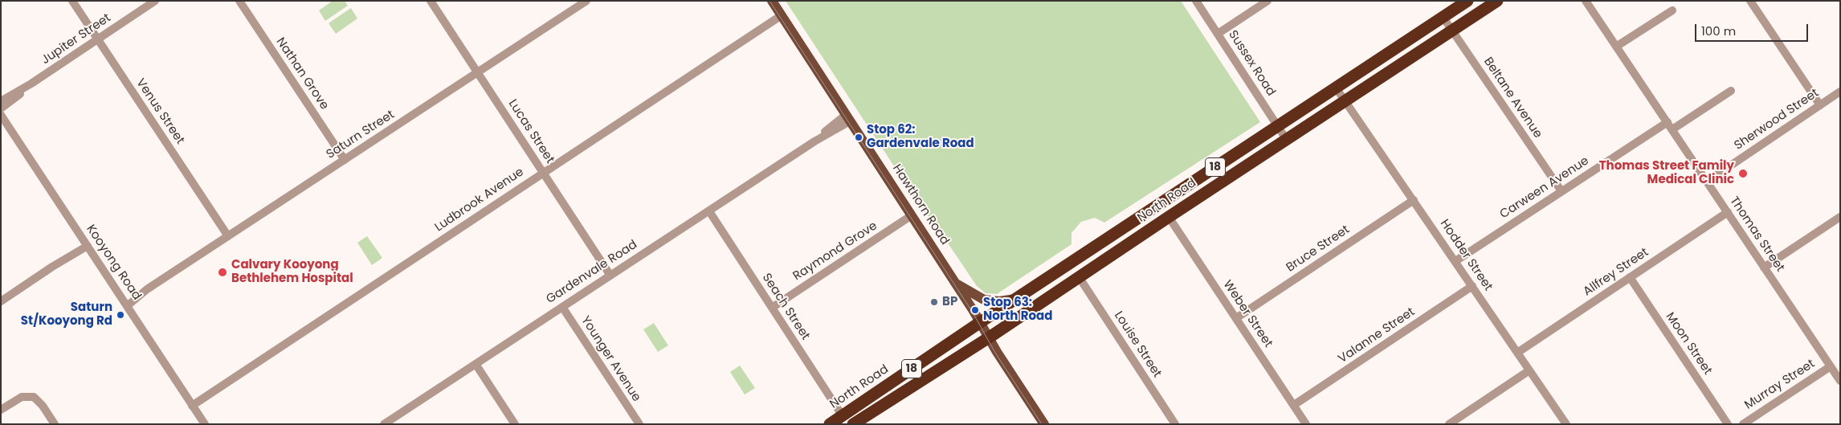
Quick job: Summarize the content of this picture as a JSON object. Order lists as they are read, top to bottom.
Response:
{
  "streets": {
    "highway": ["18", "North Road"],
    "main road": ["Hawthorn Road"],
    "street": [
      "Jupiter Street",
      "Sussex Road",
      "Nathan Grove",
      "Beltane Avenue",
      "Venus Street",
      "Sherwood Street",
      "Lucas Street",
      "Saturn Street",
      "Carween Avenue",
      "Ludbrook Avenue",
      "Thomas Street",
      "Bruce Street",
      "Raymond Grove",
      "Hodder Street",
      "Kooyong Road",
      "Gardenvale Road",
      "Allfrey Street",
      "Seach Street",
      "Weber Street",
      "Valanne Street",
      "Moon Street",
      "Louise Street",
      "Younger Avenue",
      "Murray Street"
    ]
  },
  "crossings": [
    ["Jupiter Street", "Venus Street"],
    ["Sussex Road", "North Road"],
    ["Nathan Grove", "Saturn Street"],
    ["Beltane Avenue", "Carween Avenue"],
    ["Beltane Avenue", "North Road"],
    ["Venus Street", "Saturn Street"],
    ["Sherwood Street", "Thomas Street"],
    ["Lucas Street", "Saturn Street"],
    ["Lucas Street", "Ludbrook Avenue"],
    ["Lucas Street", "Gardenvale Road"],
    ["Saturn Street", "Kooyong Road"],
    ["Carween Avenue", "Thomas Street"],
    ["Carween Avenue", "Hodder Street"],
    ["Ludbrook Avenue", "Hawthorn Road"],
    ["Ludbrook Avenue", "Kooyong Road"],
    ["North Road", "Hawthorn Road"],
    ["North Road", "Hodder Street"],
    ["North Road", "Seach Street"],
    ["North Road", "Weber Street"],
    ["North Road", "Louise Street"],
    ["Hawthorn Road", "Raymond Grove"],
    ["Hawthorn Road", "Gardenvale Road"],
    ["Thomas Street", "Allfrey Street"],
    ["Thomas Street", "Murray Street"],
    ["Bruce Street", "Hodder Street"],
    ["Bruce Street", "Weber Street"],
    ["Raymond Grove", "Seach Street"],
    ["Hodder Street", "Allfrey Street"],
    ["Hodder Street", "Valanne Street"],
    ["Gardenvale Road", "Seach Street"],
    ["Gardenvale Road", "Younger Avenue"],
    ["Allfrey Street", "Moon Street"],
    ["Weber Street", "Valanne Street"]
  ],
  "places": [
    "Stop 62: Gardenvale Road",
    "Thomas Street Family Medical Clinic",
    "Calvary Kooyong Bethlehem Hospital",
    "BP",
    "Stop 63: North Road",
    "Saturn St/Kooyong Rd"
  ],
  "scale_bar": "100 m"
}
